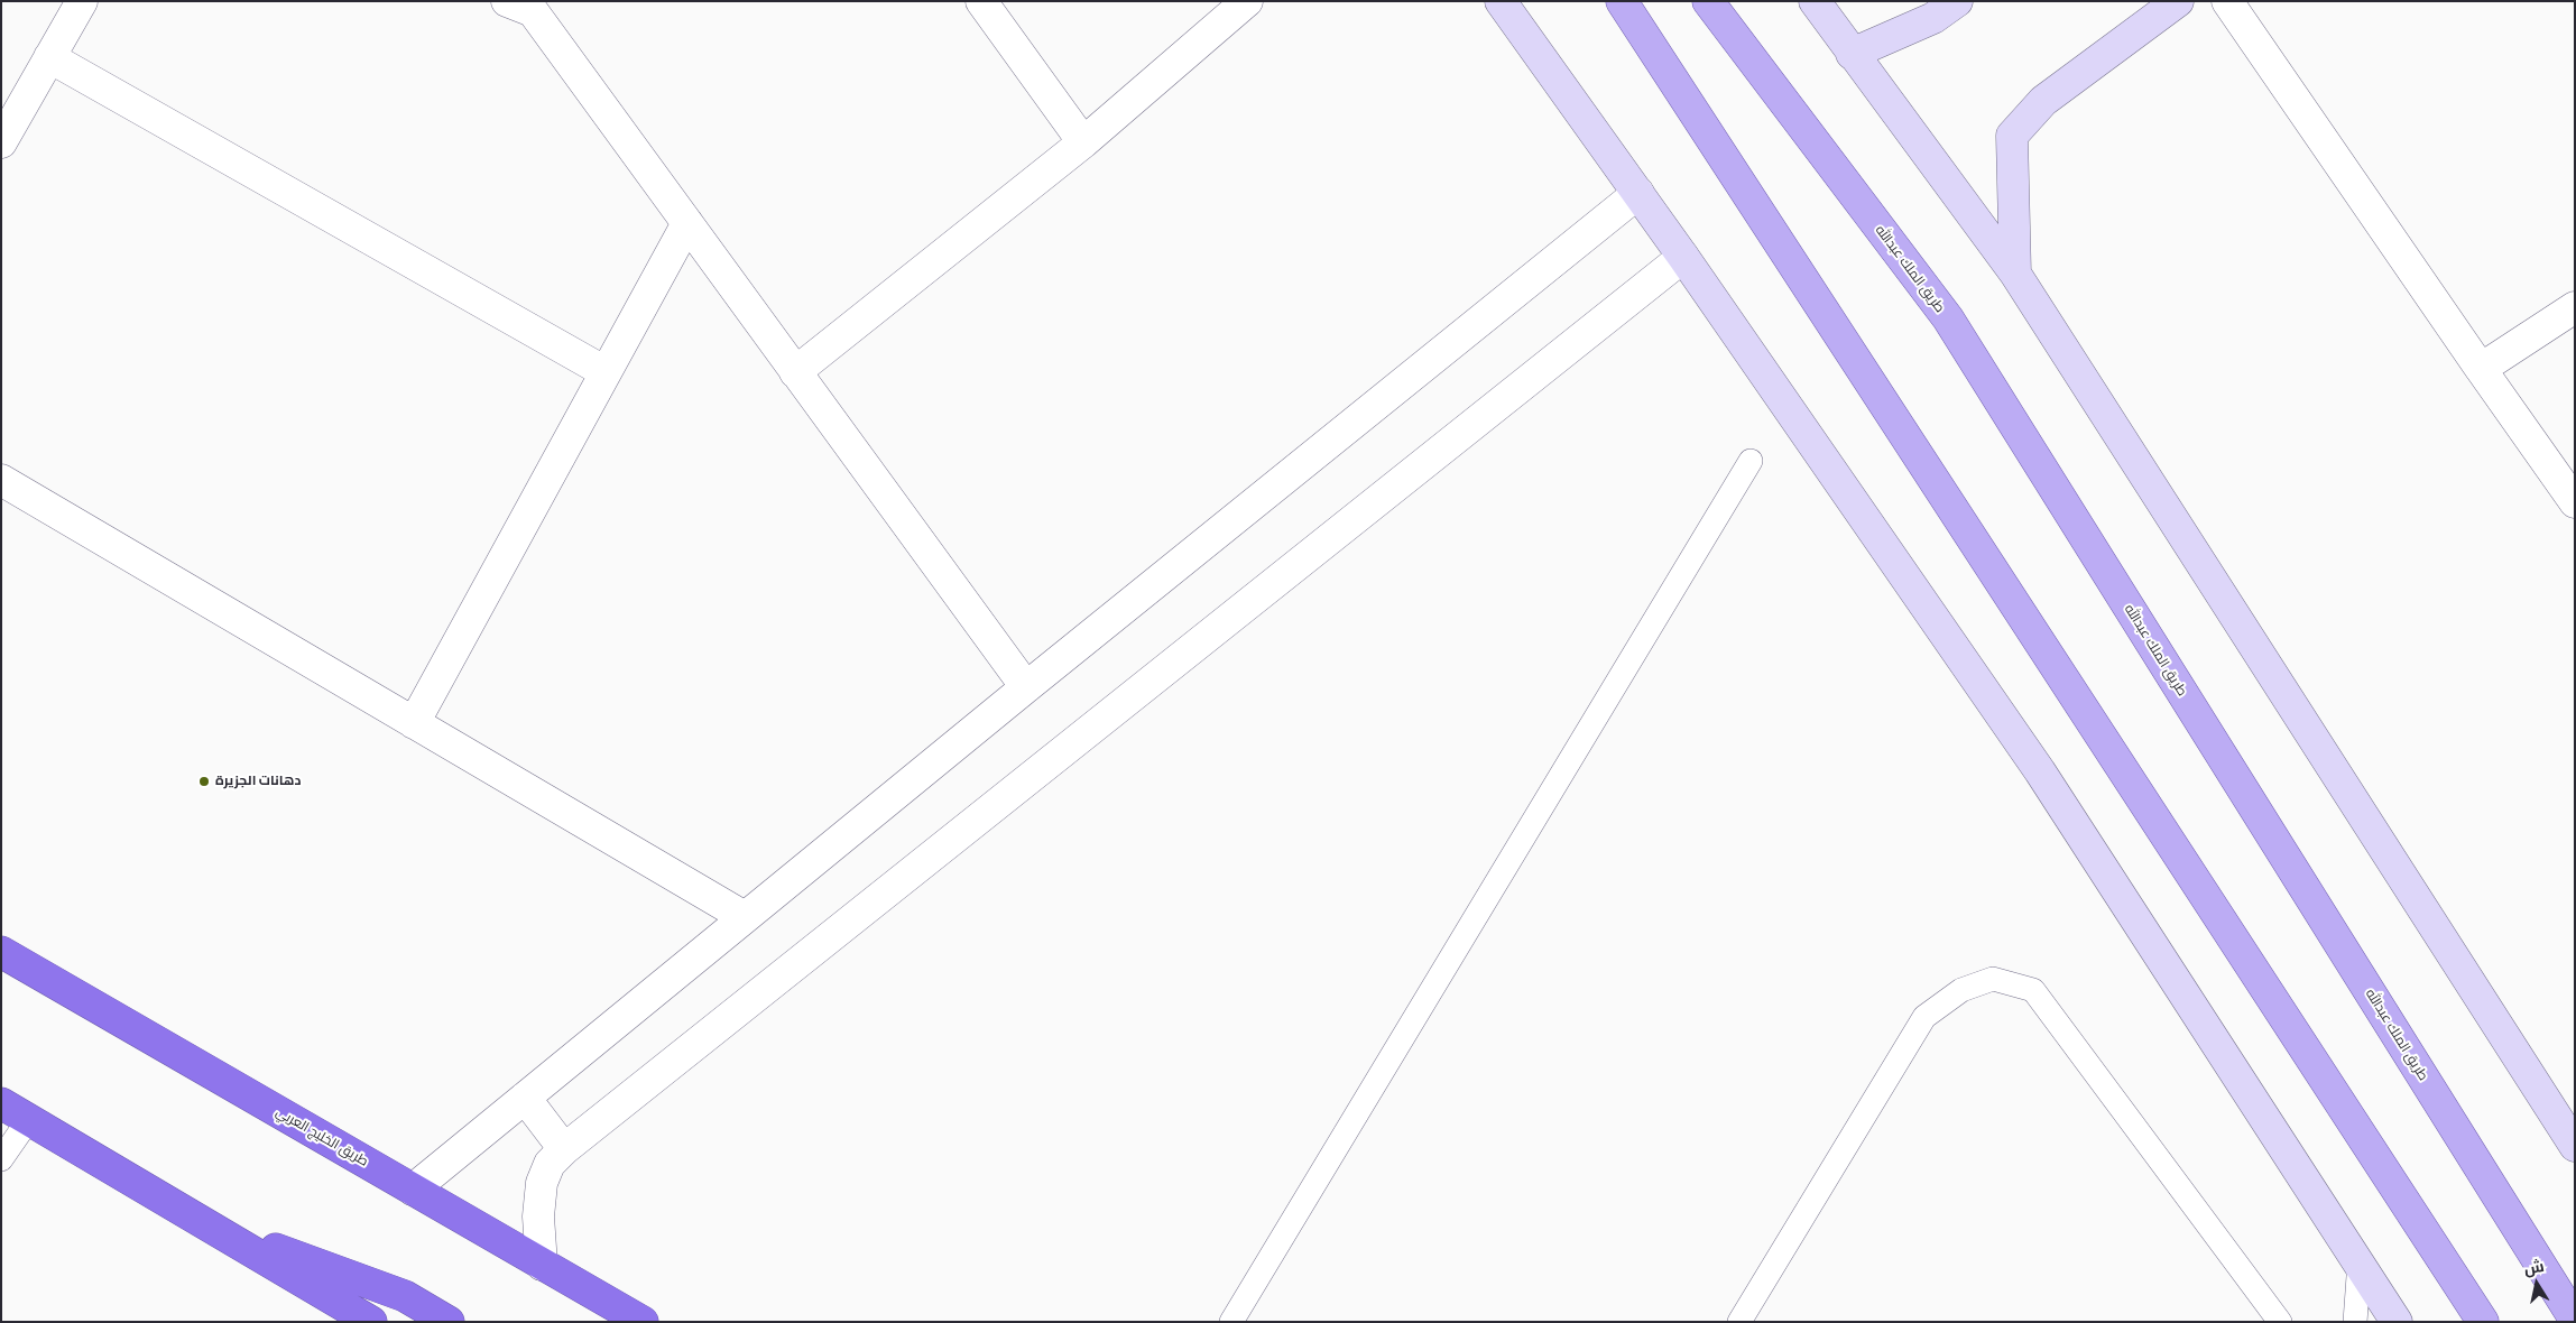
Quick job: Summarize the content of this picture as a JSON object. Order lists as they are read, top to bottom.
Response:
{
  "streets": {
    "highway": ["طريق الخليج العربي"],
    "main road": ["طريق الملك عبدالله"]
  },
  "places": ["دهانات الجزيرة"],
  "north": "top"
}
